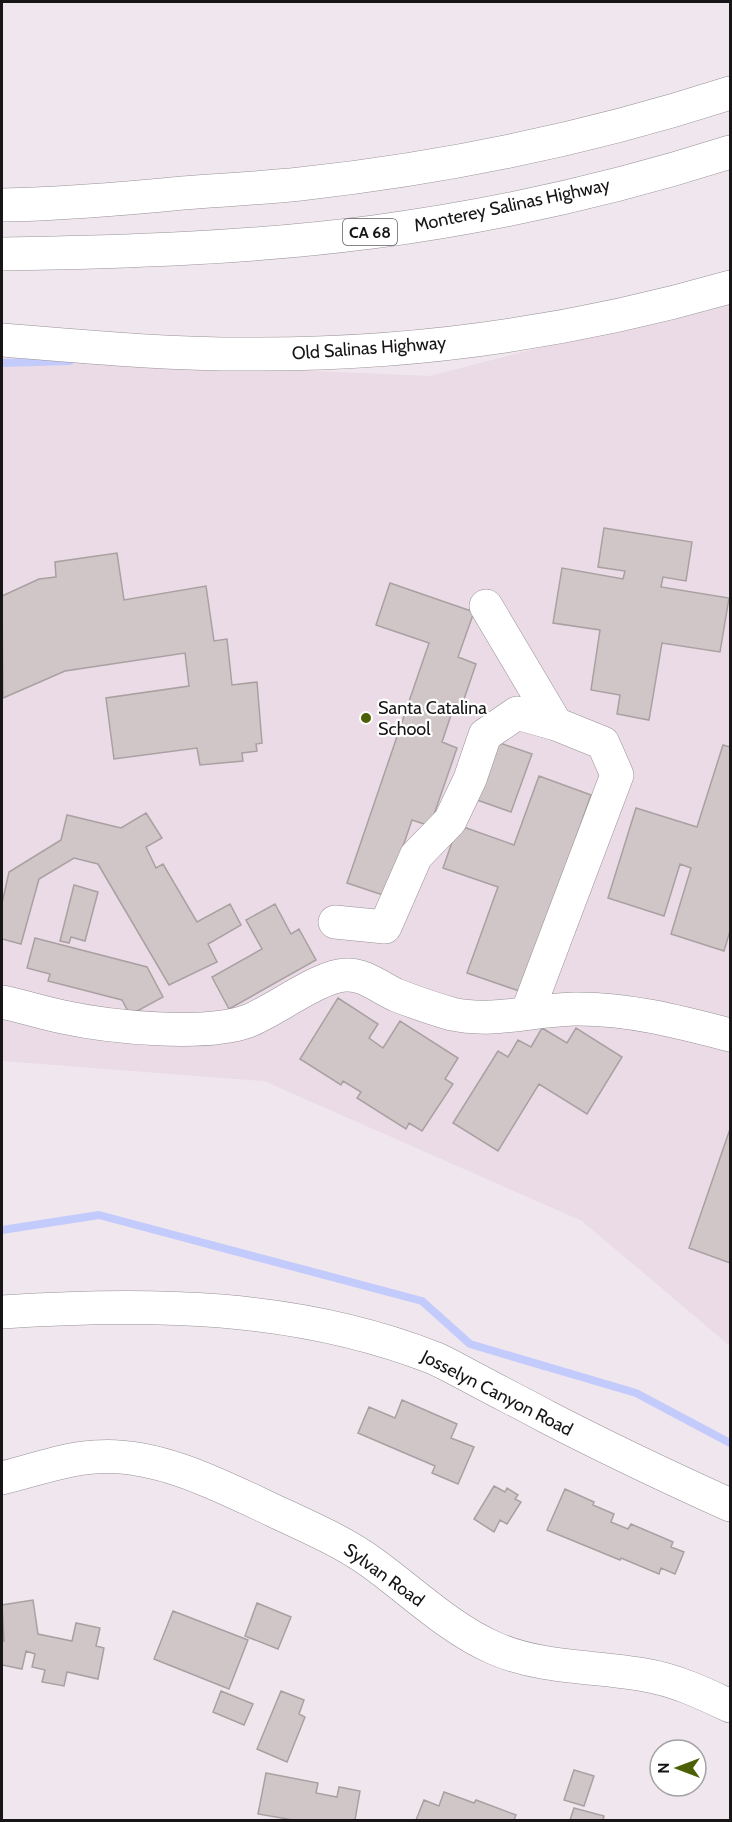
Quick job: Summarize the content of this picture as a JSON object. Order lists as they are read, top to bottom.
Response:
{
  "streets": {
    "main road": [
      "Monterey Salinas Highway",
      "CA 68",
      "Old Salinas Highway",
      "Josselyn Canyon Road",
      "Sylvan Road"
    ]
  },
  "places": ["Santa Catalina School"],
  "north": "left"
}
